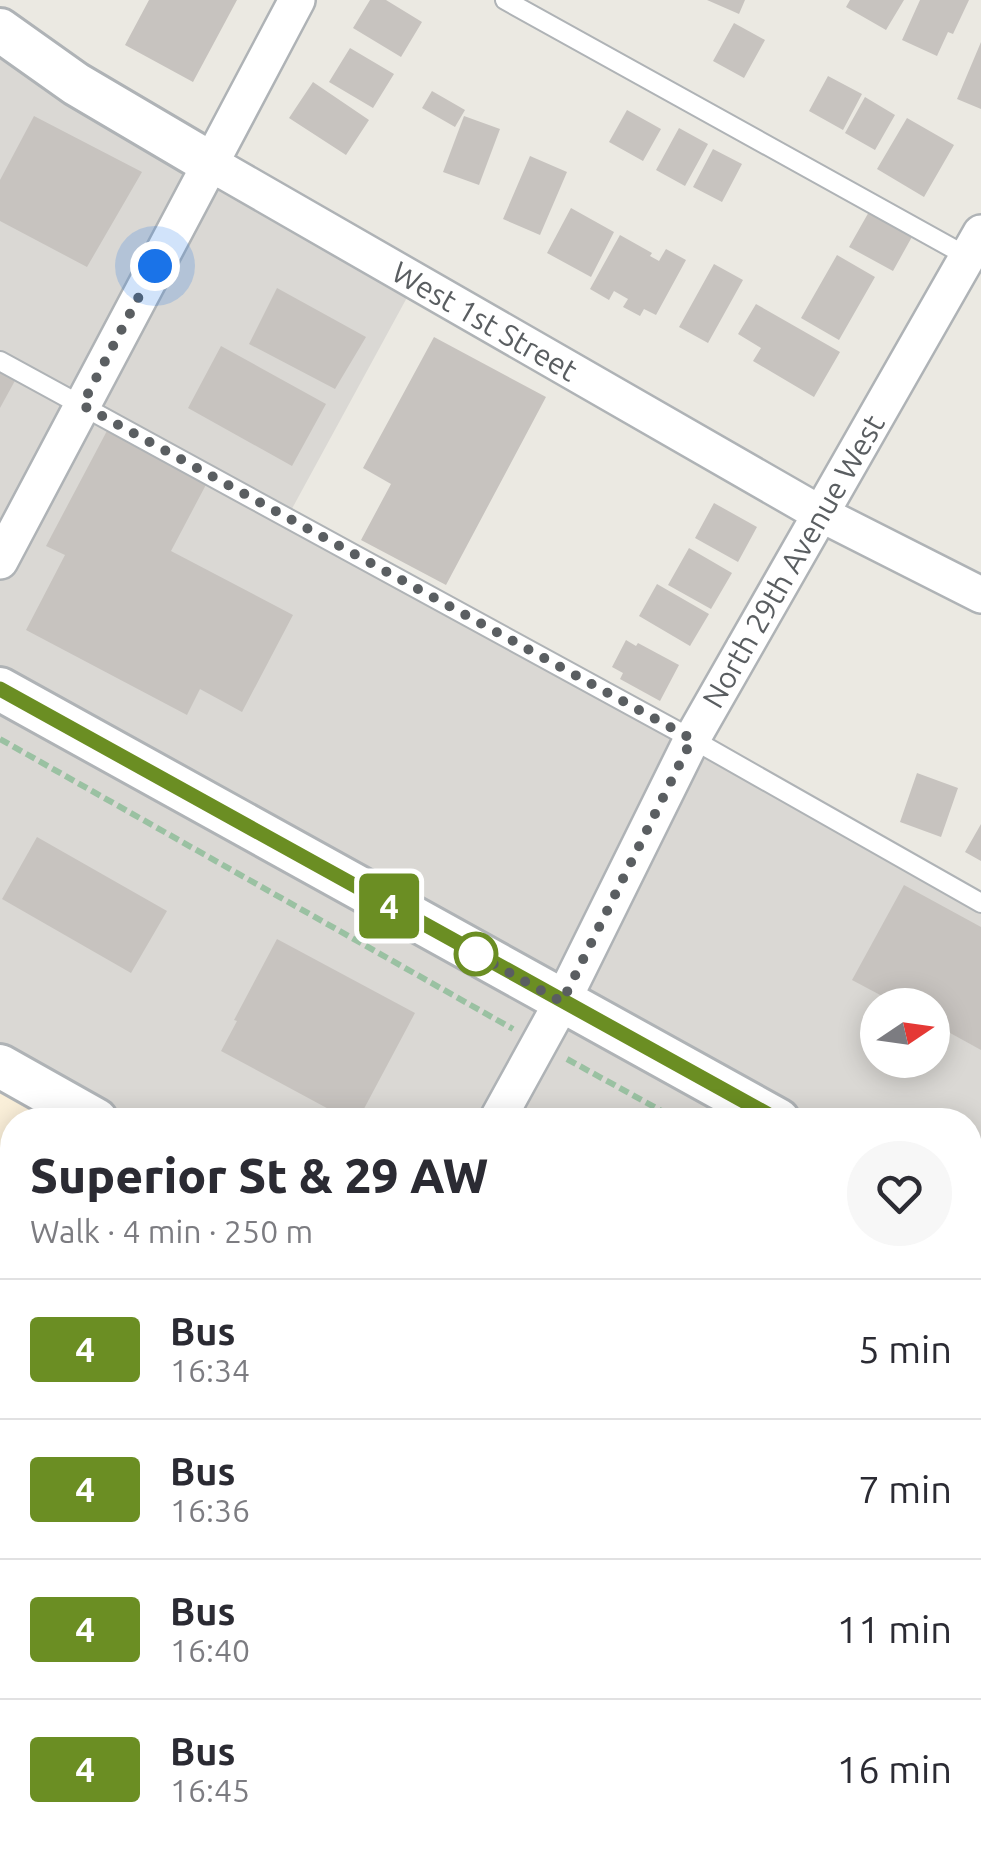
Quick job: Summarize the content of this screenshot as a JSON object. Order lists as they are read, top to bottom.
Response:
{
  "streets": {
    "street": ["West 1st Street", "North 29th Avenue West"]
  },
  "crossings": [
    ["West 1st Street", "North 29th Avenue West"]
  ],
  "lines": ["bus line 4"],
  "north": "right",
  "page": {
    "on_map": "4",
    "heading": ["Superior St & 29 AW", "Walk · 4 min · 250 m"],
    "list": [
      {
        "mark": "4",
        "name": "Bus",
        "note": "16:34",
        "value": "5 min"
      },
      {
        "mark": "4",
        "name": "Bus",
        "note": "16:36",
        "value": "7 min"
      },
      {
        "mark": "4",
        "name": "Bus",
        "note": "16:40",
        "value": "11 min"
      },
      {
        "mark": "4",
        "name": "Bus",
        "note": "16:45",
        "value": "16 min"
      }
    ]
  }
}
